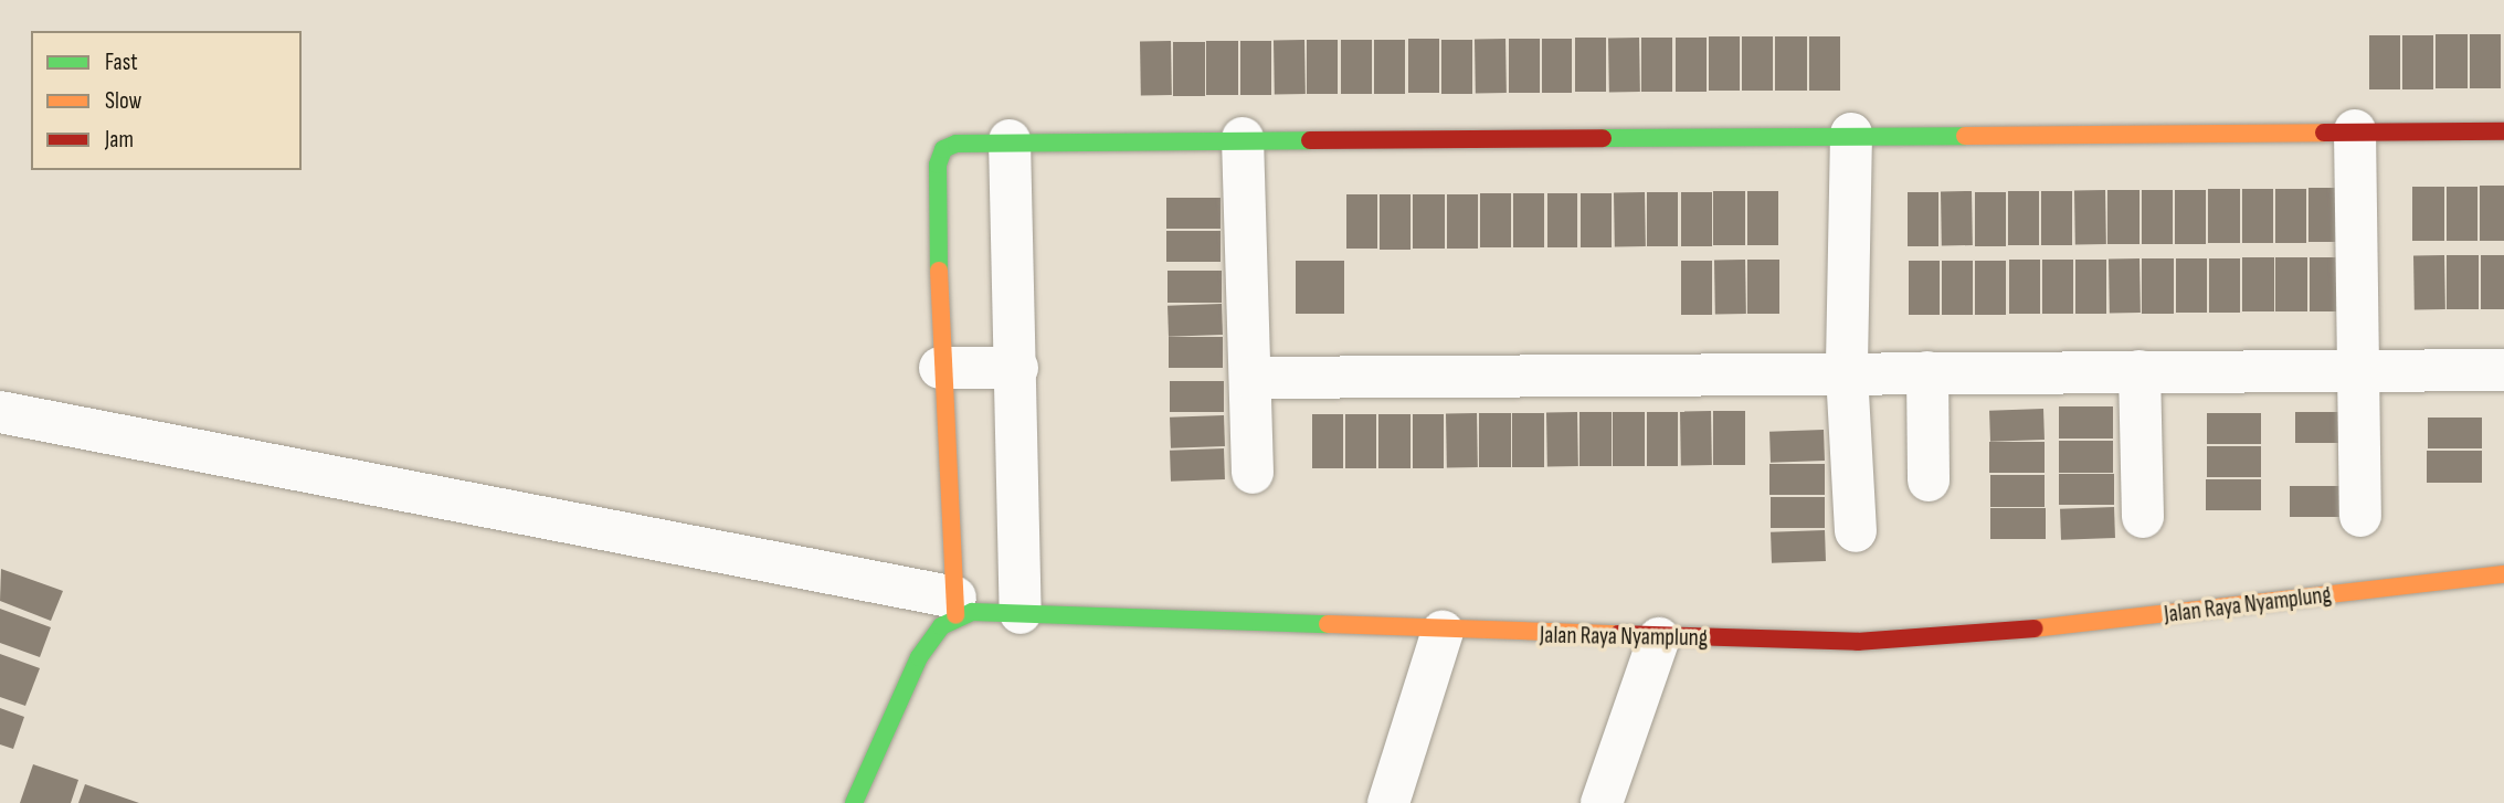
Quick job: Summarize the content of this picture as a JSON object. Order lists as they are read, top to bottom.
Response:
{
  "streets": {
    "street": ["Jalan Raya Nyamplung"]
  },
  "legend": ["Fast", "Slow", "Jam"]
}
